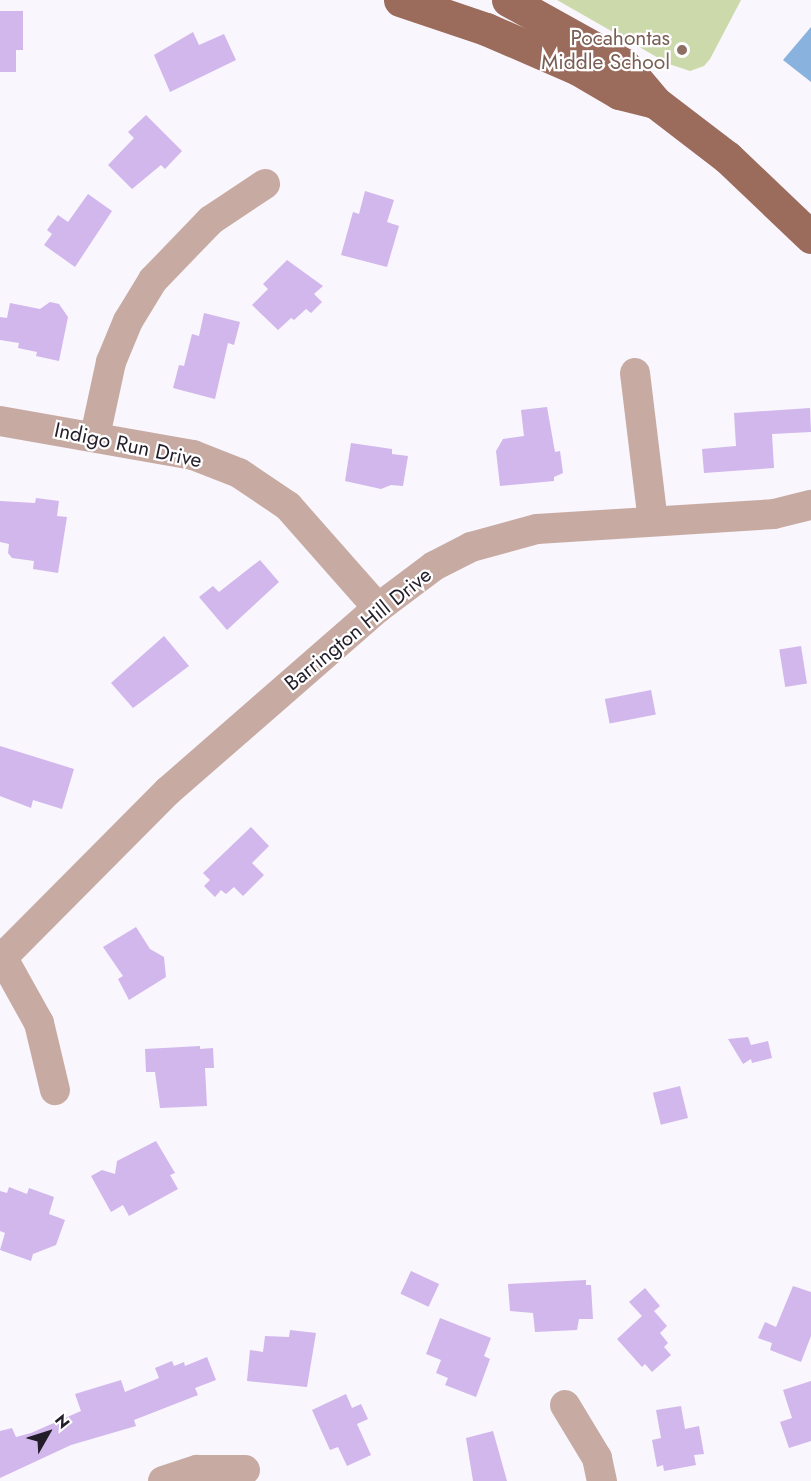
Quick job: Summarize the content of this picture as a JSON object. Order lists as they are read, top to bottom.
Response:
{
  "streets": {
    "street": ["Indigo Run Drive", "Barrington Hill Drive"]
  },
  "crossings": [
    ["Indigo Run Drive", "Barrington Hill Drive"]
  ],
  "places": ["Pocahontas Middle School"],
  "north": "top right"
}
